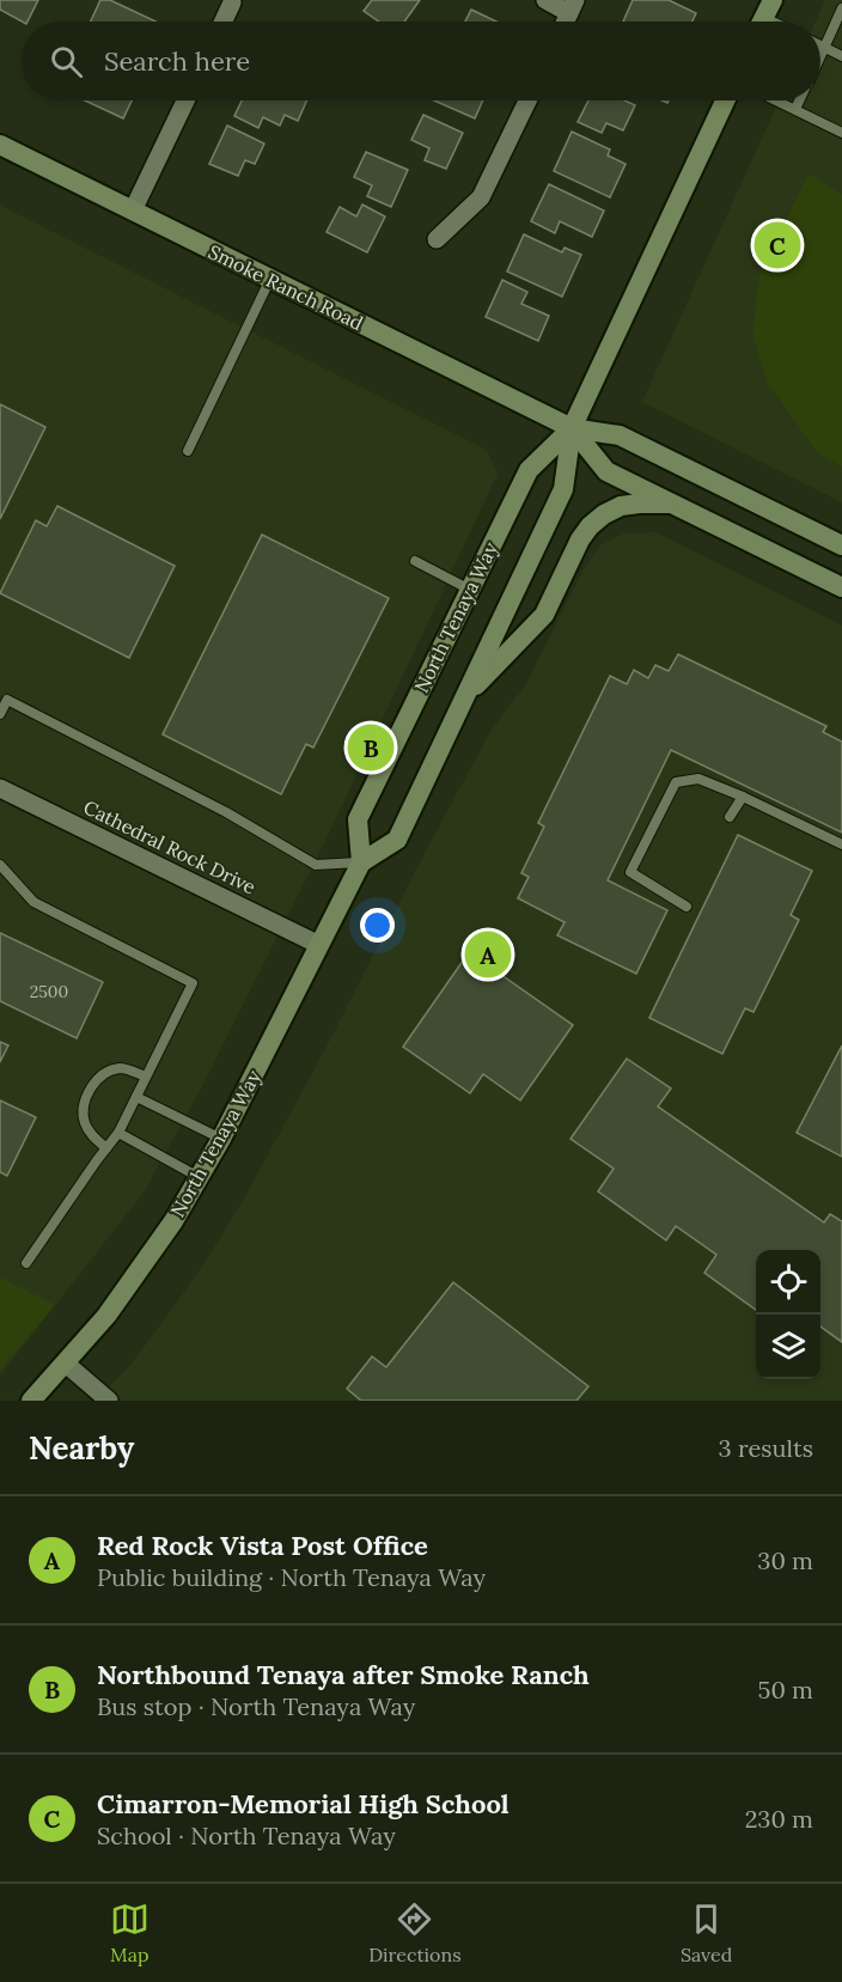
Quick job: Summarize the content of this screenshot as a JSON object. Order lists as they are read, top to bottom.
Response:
{
  "streets": {
    "main road": ["Smoke Ranch Road", "North Tenaya Way"],
    "street": ["Cathedral Rock Drive"]
  },
  "crossings": [
    ["Smoke Ranch Road", "North Tenaya Way"],
    ["North Tenaya Way", "Cathedral Rock Drive"]
  ],
  "house_numbers": ["2500"],
  "page": {
    "search": "Search here",
    "pins": ["C", "B", "A"],
    "heading": ["Nearby", "3 results"],
    "list": [
      {
        "mark": "A",
        "name": "Red Rock Vista Post Office",
        "note": "Public building · North Tenaya Way",
        "value": "30 m"
      },
      {
        "mark": "B",
        "name": "Northbound Tenaya after Smoke Ranch",
        "note": "Bus stop · North Tenaya Way",
        "value": "50 m"
      },
      {
        "mark": "C",
        "name": "Cimarron-Memorial High School",
        "note": "School · North Tenaya Way",
        "value": "230 m"
      }
    ],
    "nav": ["Map", "Directions", "Saved"]
  }
}
